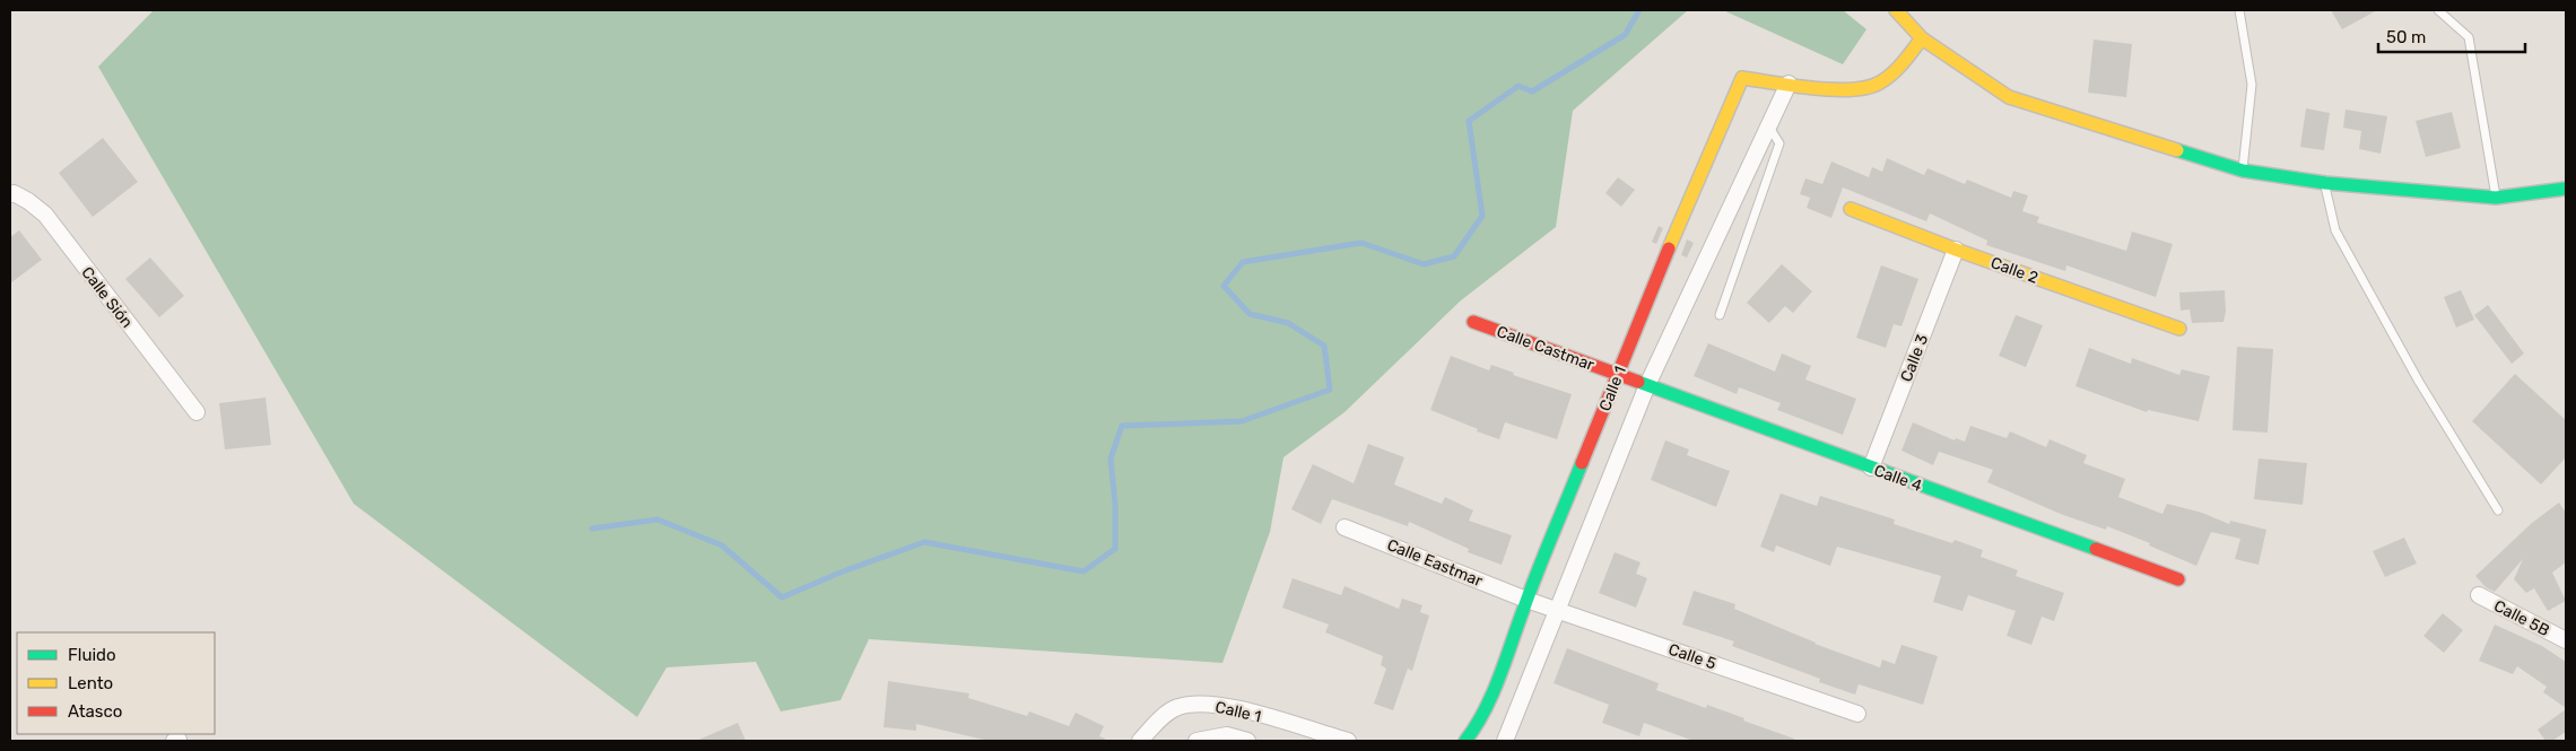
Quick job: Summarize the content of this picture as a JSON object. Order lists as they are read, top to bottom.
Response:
{
  "streets": {
    "street": [
      "Calle 2",
      "Calle Sión",
      "Calle Castmar",
      "Calle 3",
      "Calle 1",
      "Calle 4",
      "Calle Eastmar",
      "Calle 5B",
      "Calle 5"
    ]
  },
  "crossings": [
    ["Calle 2", "Calle 3"],
    ["Calle Castmar", "Calle 1"],
    ["Calle Castmar", "Calle 4"],
    ["Calle 3", "Calle 4"],
    ["Calle 1", "Calle 4"],
    ["Calle 1", "Calle Eastmar"],
    ["Calle 1", "Calle 5"],
    ["Calle Eastmar", "Calle 5"]
  ],
  "legend": ["Fluido", "Lento", "Atasco"],
  "scale_bar": "50 m"
}
